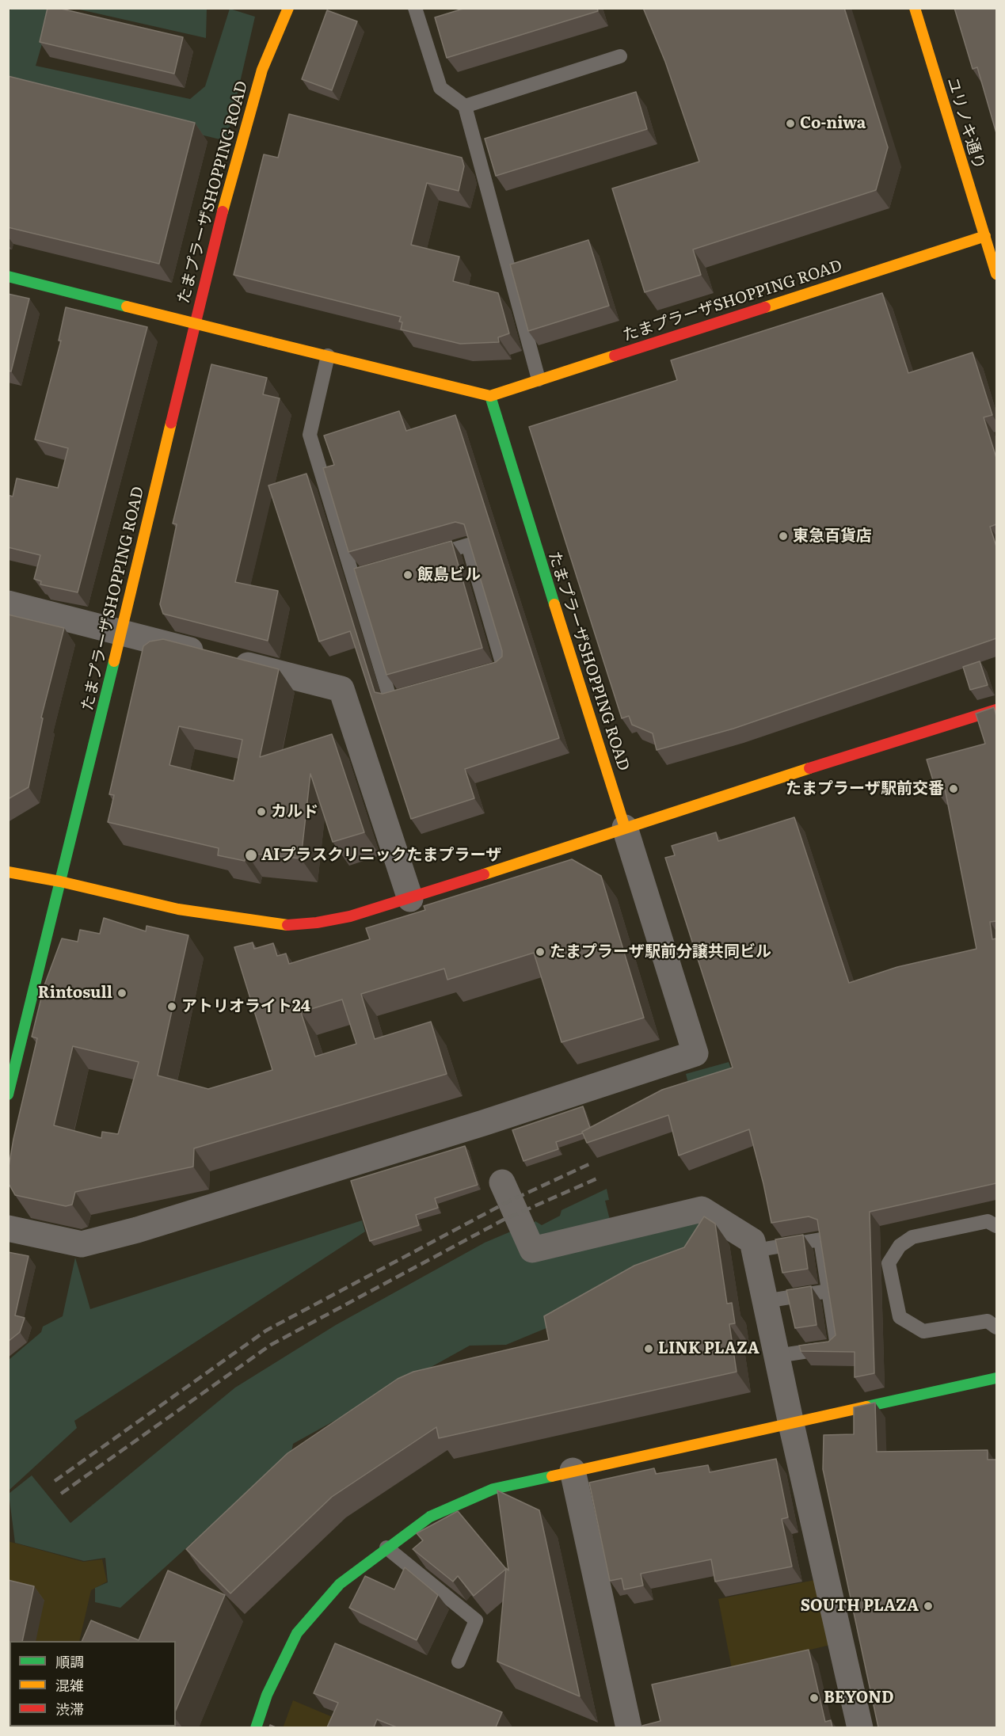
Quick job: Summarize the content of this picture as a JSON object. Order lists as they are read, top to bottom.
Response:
{
  "streets": {
    "street": ["ユリノキ通り", "たまプラーザSHOPPING ROAD"]
  },
  "crossings": [
    ["ユリノキ通り", "たまプラーザSHOPPING ROAD"]
  ],
  "places": [
    "Co-niwa",
    "東急百貨店",
    "飯島ビル",
    "たまプラーザ駅前交番",
    "カルド",
    "AIプラスクリニックたまプラーザ",
    "たまプラーザ駅前分譲共同ビル",
    "Rintosull",
    "アトリオライト24",
    "LINK PLAZA",
    "SOUTH PLAZA",
    "BEYOND"
  ],
  "legend": ["順調", "混雑", "渋滞"]
}
